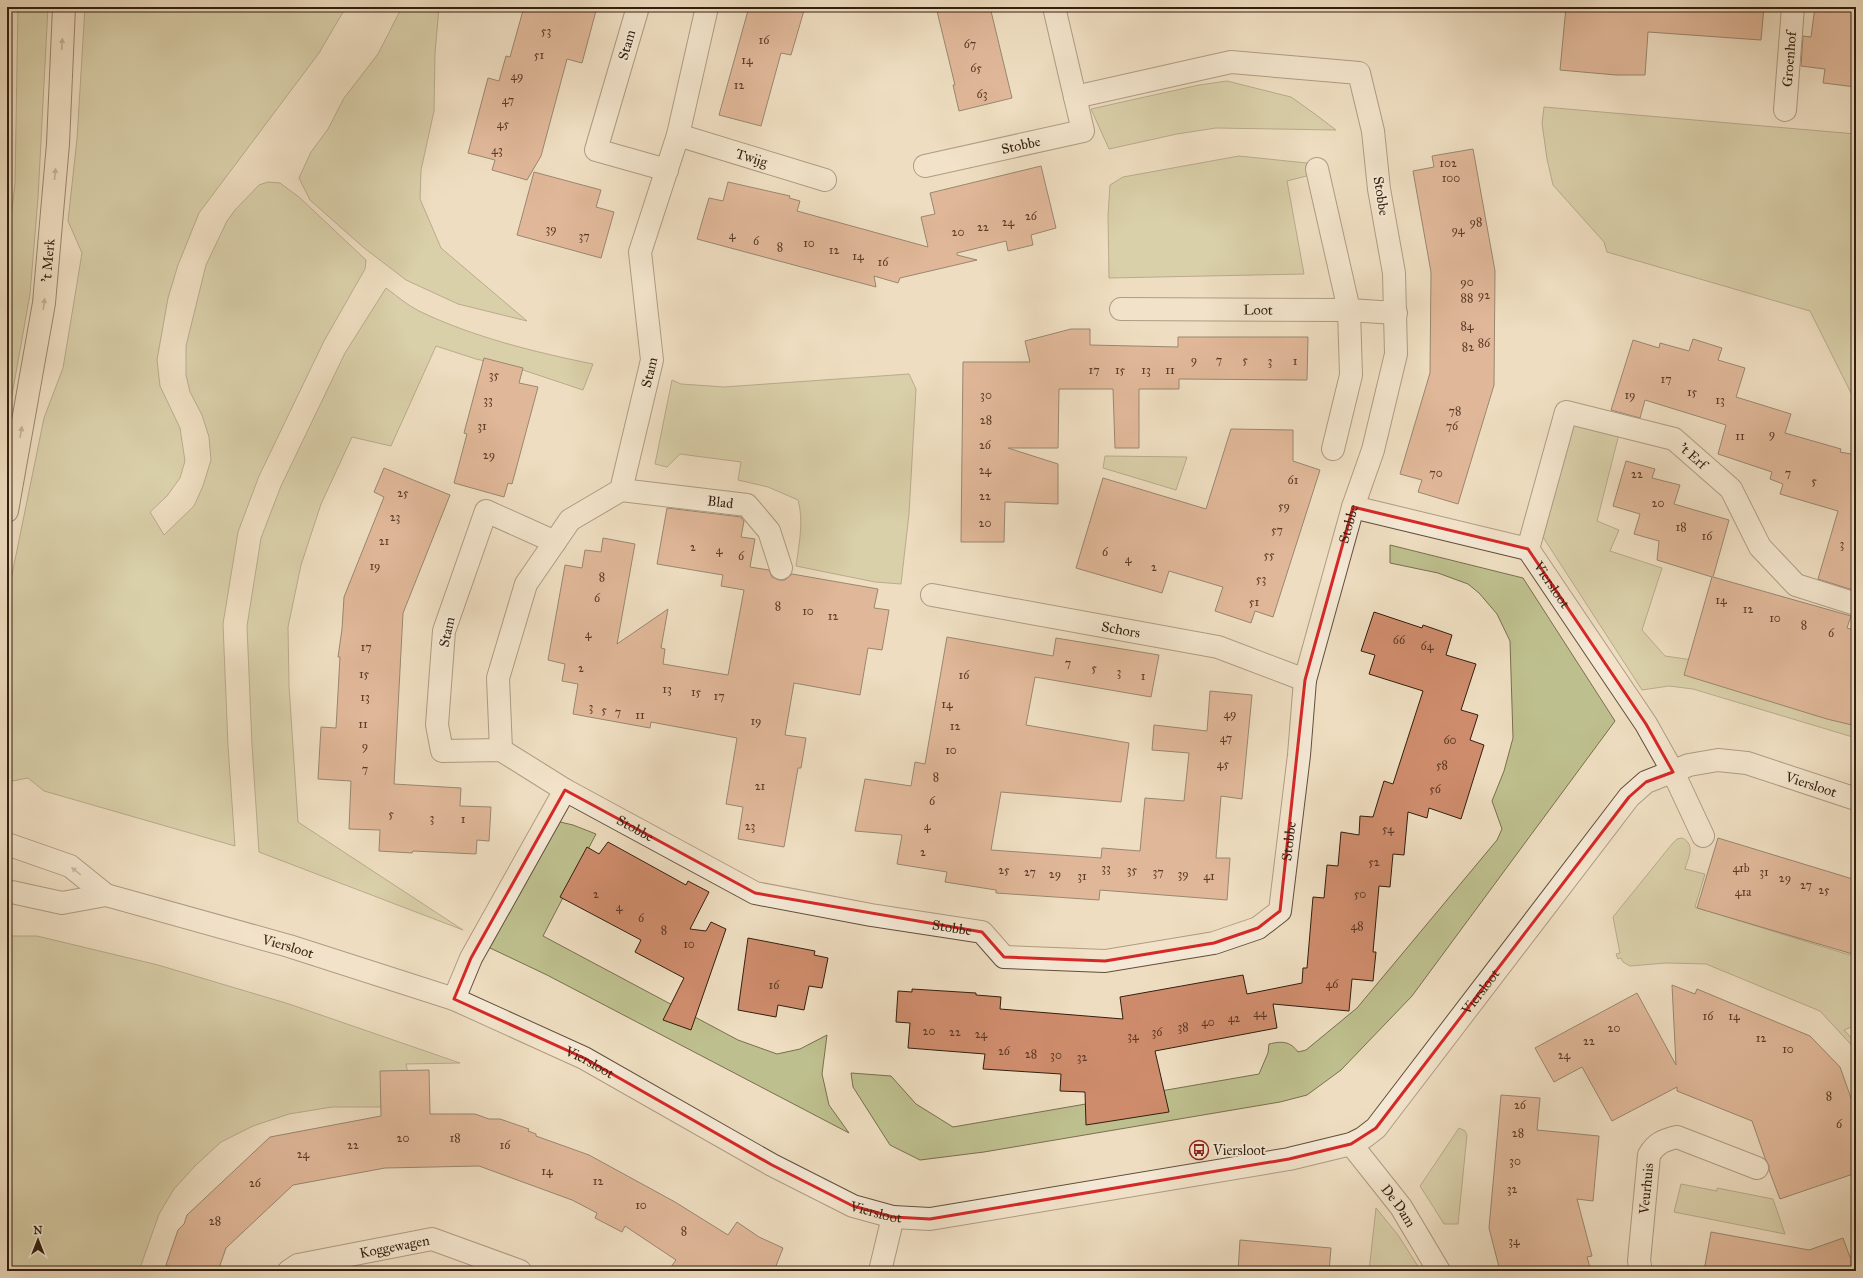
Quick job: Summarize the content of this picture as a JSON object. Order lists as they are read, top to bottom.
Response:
{
  "streets": {
    "main road": ["'t Merk"],
    "street": [
      "Stam",
      "Groenhof",
      "Stobbe",
      "Twijg",
      "Loot",
      "'t Erf",
      "Blad",
      "Viersloot",
      "Schors",
      "Veurhuis",
      "De Dam",
      "Koggewagen"
    ]
  },
  "crossings": [
    ["Stam", "Twijg"],
    ["Stam", "Blad"],
    ["Stobbe", "Loot"],
    ["Stobbe", "Viersloot"],
    ["Stobbe", "Schors"],
    ["'t Erf", "Viersloot"],
    ["Viersloot", "De Dam"]
  ],
  "one_way": ["'t Merk"],
  "places": {
    "bus stop": ["Viersloot"]
  },
  "house_numbers": [
    "53",
    "16",
    "67",
    "51",
    "14",
    "65",
    "49",
    "12",
    "63",
    "47",
    "45",
    "43",
    "102",
    "100",
    "26",
    "24",
    "98",
    "22",
    "39",
    "94",
    "20",
    "4",
    "37",
    "6",
    "10",
    "8",
    "12",
    "14",
    "16",
    "90",
    "92",
    "88",
    "84",
    "86",
    "82",
    "9",
    "7",
    "5",
    "3",
    "1",
    "17",
    "15",
    "13",
    "11",
    "35",
    "17",
    "15",
    "30",
    "19",
    "33",
    "13",
    "78",
    "28",
    "31",
    "76",
    "9",
    "11",
    "26",
    "29",
    "24",
    "70",
    "7",
    "22",
    "61",
    "5",
    "25",
    "22",
    "20",
    "59",
    "23",
    "20",
    "18",
    "57",
    "16",
    "21",
    "3",
    "2",
    "4",
    "6",
    "55",
    "6",
    "4",
    "19",
    "2",
    "8",
    "53",
    "6",
    "14",
    "51",
    "8",
    "12",
    "10",
    "12",
    "10",
    "8",
    "6",
    "4",
    "66",
    "64",
    "17",
    "7",
    "2",
    "5",
    "3",
    "15",
    "16",
    "1",
    "13",
    "15",
    "17",
    "13",
    "14",
    "3",
    "5",
    "7",
    "49",
    "11",
    "19",
    "11",
    "12",
    "47",
    "60",
    "9",
    "10",
    "45",
    "58",
    "7",
    "8",
    "21",
    "56",
    "6",
    "5",
    "3",
    "1",
    "23",
    "4",
    "54",
    "2",
    "52",
    "33",
    "41b",
    "25",
    "35",
    "27",
    "37",
    "31",
    "29",
    "39",
    "31",
    "41",
    "29",
    "27",
    "25",
    "41a",
    "2",
    "50",
    "4",
    "6",
    "48",
    "8",
    "10",
    "46",
    "16",
    "44",
    "16",
    "14",
    "42",
    "40",
    "38",
    "20",
    "20",
    "22",
    "36",
    "24",
    "34",
    "12",
    "22",
    "10",
    "26",
    "28",
    "30",
    "24",
    "32",
    "8",
    "26",
    "6",
    "28",
    "20",
    "18",
    "22",
    "16",
    "24",
    "30",
    "14",
    "12",
    "26",
    "32",
    "10",
    "28",
    "8",
    "34"
  ],
  "north": "top"
}
